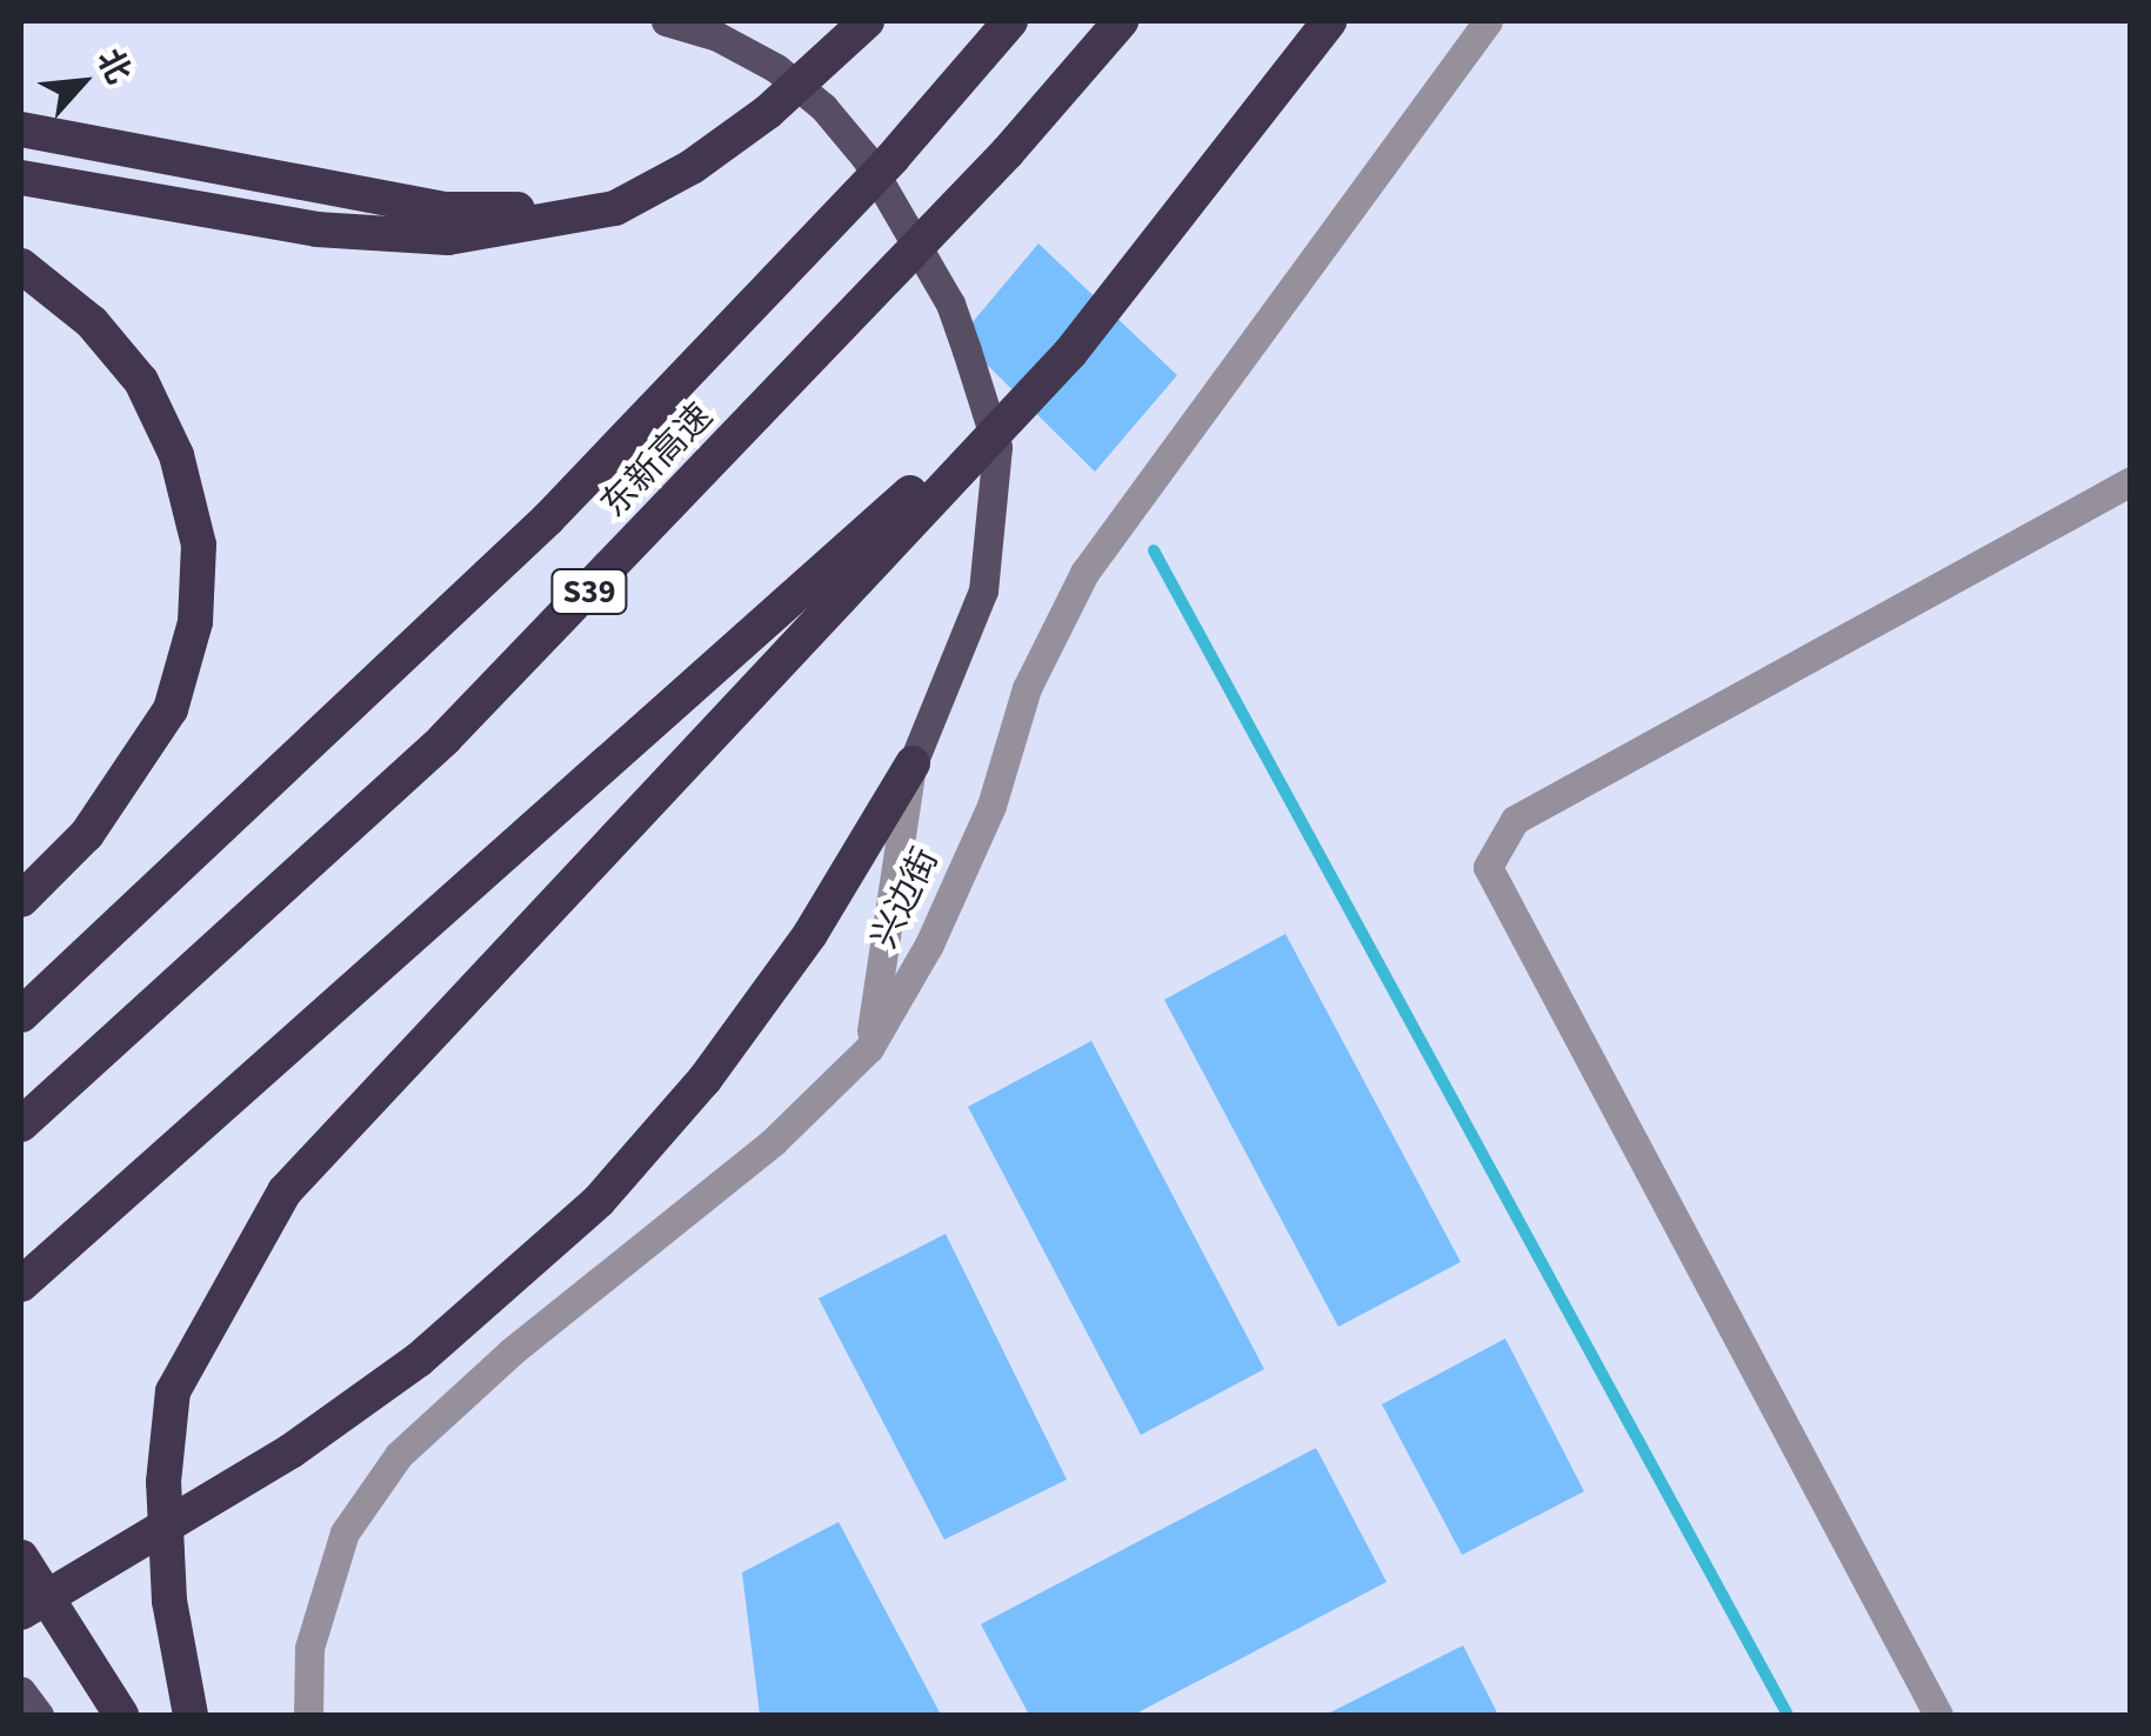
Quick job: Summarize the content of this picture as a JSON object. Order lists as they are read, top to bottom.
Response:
{
  "streets": {
    "highway": ["东新高速", "S39"],
    "street": ["兴边街"]
  },
  "north": "top right"
}
